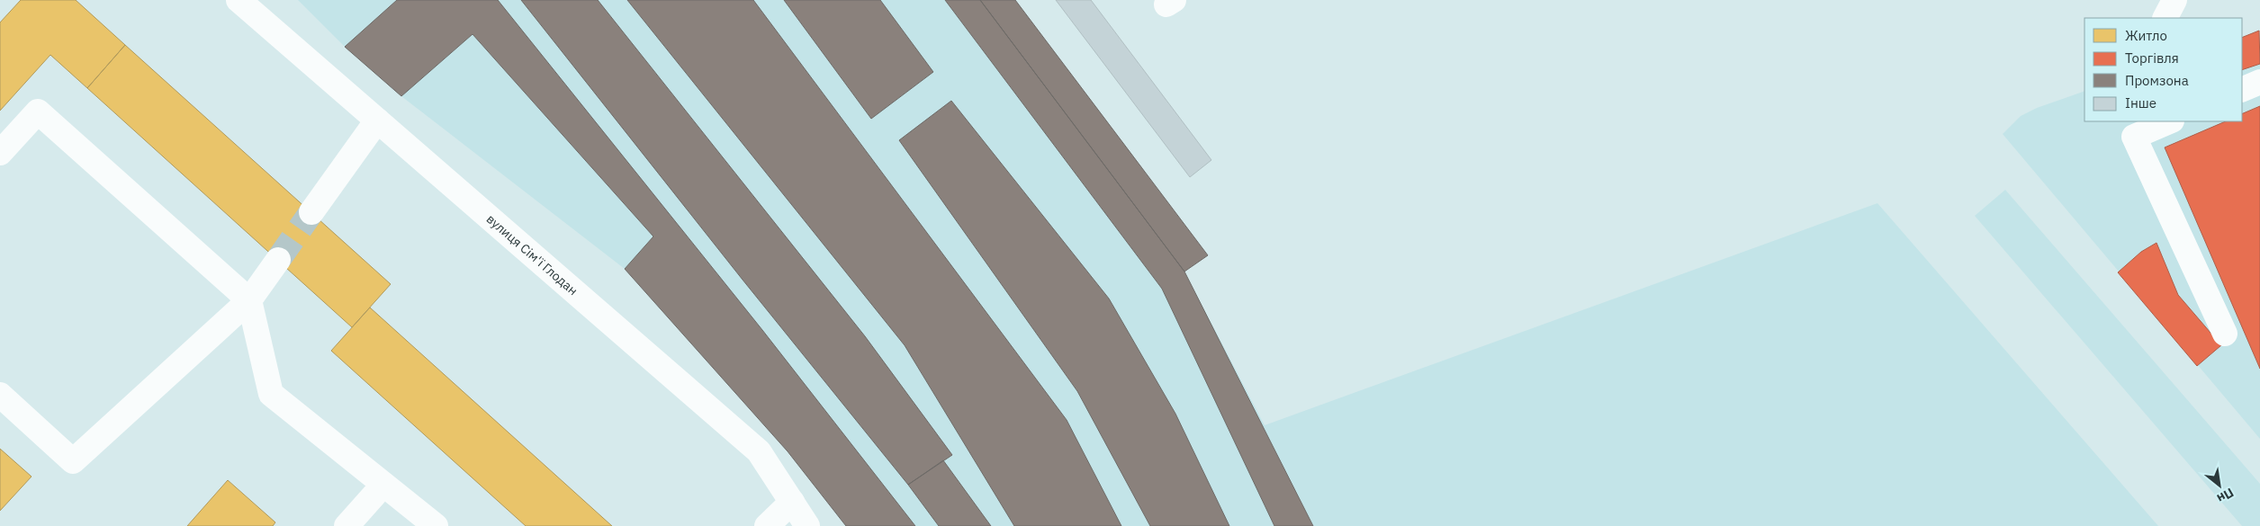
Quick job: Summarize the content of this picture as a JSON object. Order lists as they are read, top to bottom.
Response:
{
  "streets": {
    "street": ["вулиця Сім'ї Глодан"]
  },
  "legend": [
    "Житло",
    "Торгівля",
    "Промзона",
    "Інше"
  ],
  "north": "bottom right"
}
